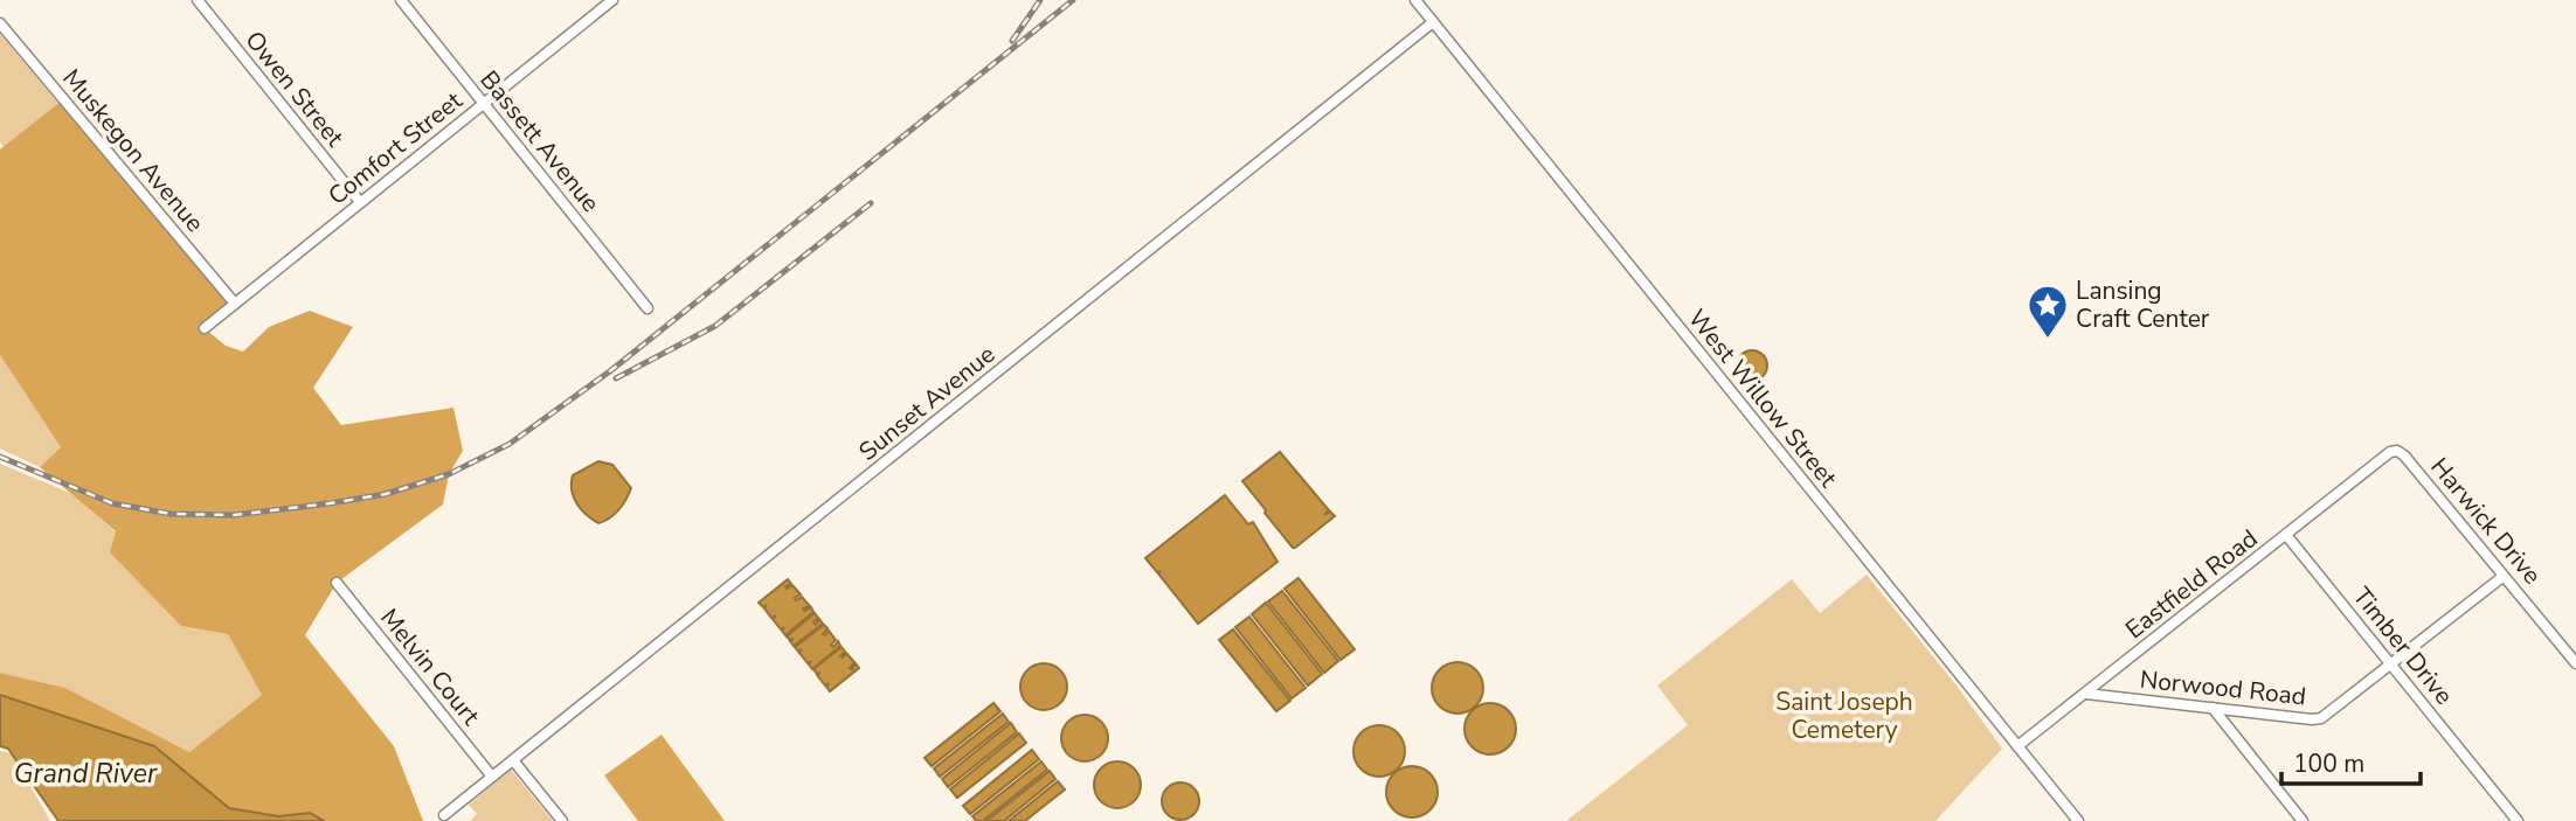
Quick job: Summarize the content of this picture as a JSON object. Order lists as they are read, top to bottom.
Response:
{
  "streets": {
    "street": [
      "Owen Street",
      "Bassett Avenue",
      "Comfort Street",
      "Muskegon Avenue",
      "West Willow Street",
      "Sunset Avenue",
      "Harwick Drive",
      "Eastfield Road",
      "Timber Drive",
      "Melvin Court",
      "Norwood Road"
    ]
  },
  "crossings": [
    ["Owen Street", "Comfort Street"],
    ["Bassett Avenue", "Comfort Street"],
    ["Comfort Street", "Muskegon Avenue"],
    ["West Willow Street", "Sunset Avenue"],
    ["West Willow Street", "Eastfield Road"],
    ["Sunset Avenue", "Melvin Court"],
    ["Harwick Drive", "Eastfield Road"],
    ["Harwick Drive", "Norwood Road"],
    ["Eastfield Road", "Timber Drive"],
    ["Eastfield Road", "Norwood Road"],
    ["Timber Drive", "Norwood Road"]
  ],
  "water": ["Grand River"],
  "parks": ["Saint Joseph Cemetery"],
  "places": {
    "place": ["Lansing Craft Center"]
  },
  "scale_bar": "100 m"
}
